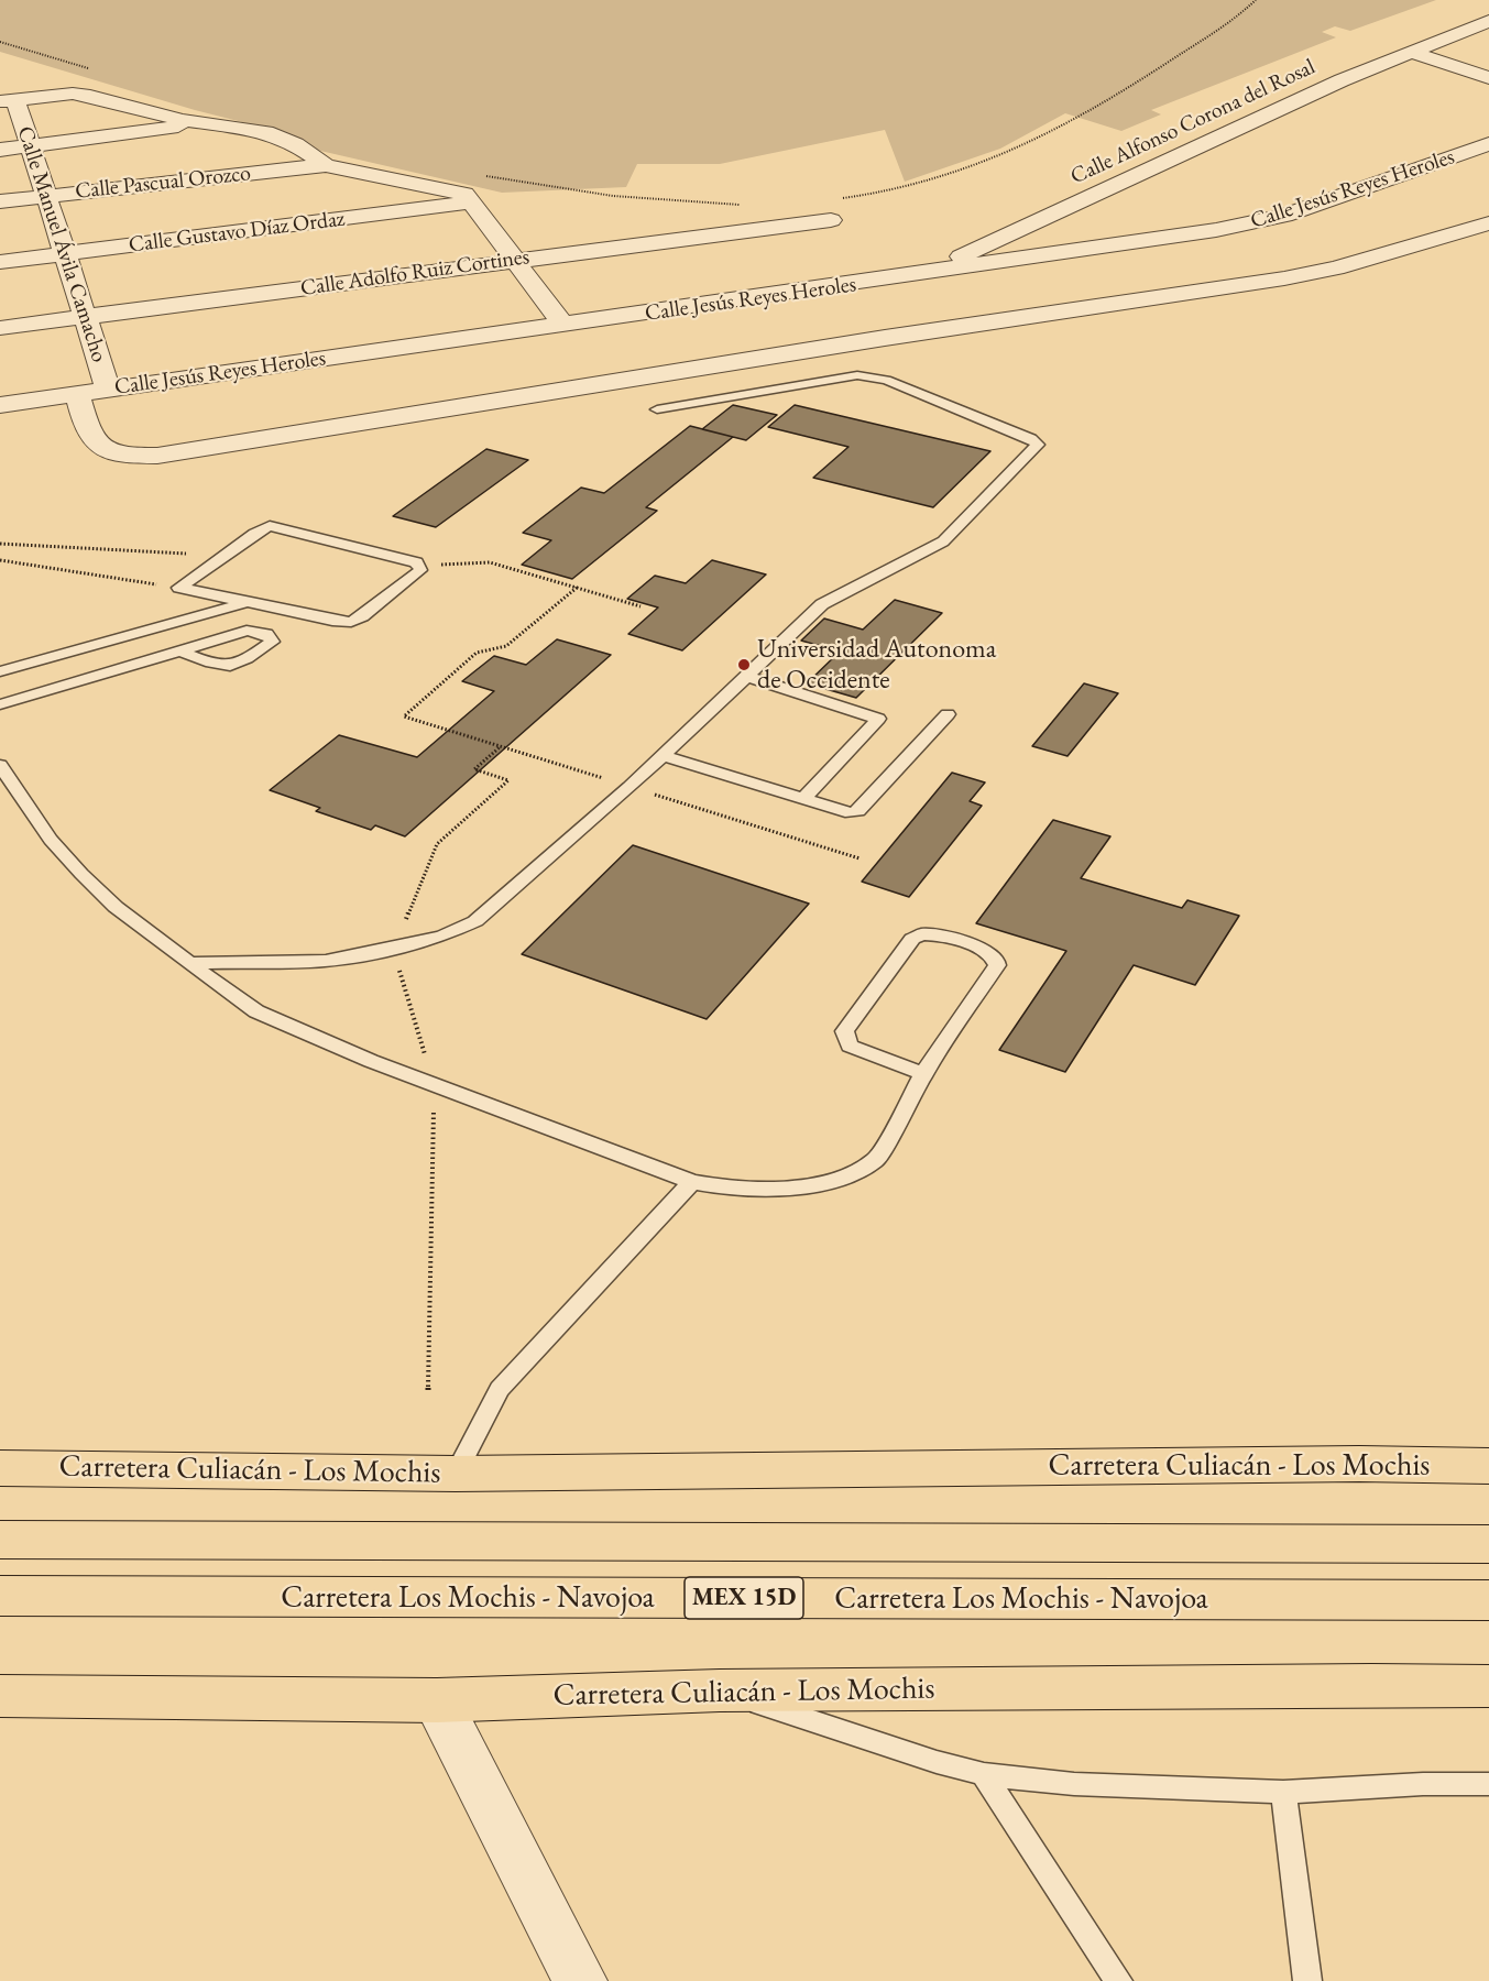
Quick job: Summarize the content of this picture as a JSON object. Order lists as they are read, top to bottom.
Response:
{
  "streets": {
    "main road": ["Carretera Culiacán - Los Mochis", "Carretera Los Mochis - Navojoa", "MEX 15D"],
    "street": [
      "Calle Alfonso Corona del Rosal",
      "Calle Pascual Orozco",
      "Calle Jesús Reyes Heroles",
      "Calle Gustavo Díaz Ordaz",
      "Calle Manuel Ávila Camacho",
      "Calle Adolfo Ruiz Cortines"
    ]
  },
  "crossings": [
    ["Calle Alfonso Corona del Rosal", "Calle Jesús Reyes Heroles"],
    ["Calle Pascual Orozco", "Calle Manuel Ávila Camacho"],
    ["Calle Jesús Reyes Heroles", "Calle Manuel Ávila Camacho"],
    ["Calle Gustavo Díaz Ordaz", "Calle Manuel Ávila Camacho"],
    ["Calle Manuel Ávila Camacho", "Calle Adolfo Ruiz Cortines"]
  ],
  "places": ["Universidad Autonoma de Occidente"]
}
